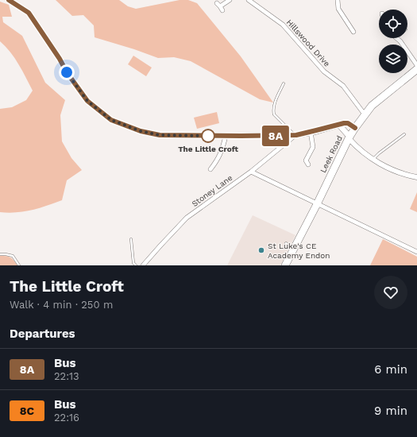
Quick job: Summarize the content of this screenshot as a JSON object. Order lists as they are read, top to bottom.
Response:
{
  "streets": {
    "highway": ["Leek Road"],
    "street": ["Hillswood Drive", "Stoney Lane"]
  },
  "crossings": [
    ["Hillswood Drive", "Leek Road"]
  ],
  "places": ["The Little Croft", "St Luke's CE Academy Endon"],
  "lines": ["bus line 8A"],
  "page": {
    "on_map": "8A",
    "heading": [
      ["The Little Croft", "Walk · 4 min · 250 m"],
      "Departures"
    ],
    "list": [
      {
        "mark": "8A",
        "name": "Bus",
        "note": "22:13",
        "value": "6 min"
      },
      {
        "mark": "8C",
        "name": "Bus",
        "note": "22:16",
        "value": "9 min"
      }
    ]
  }
}
